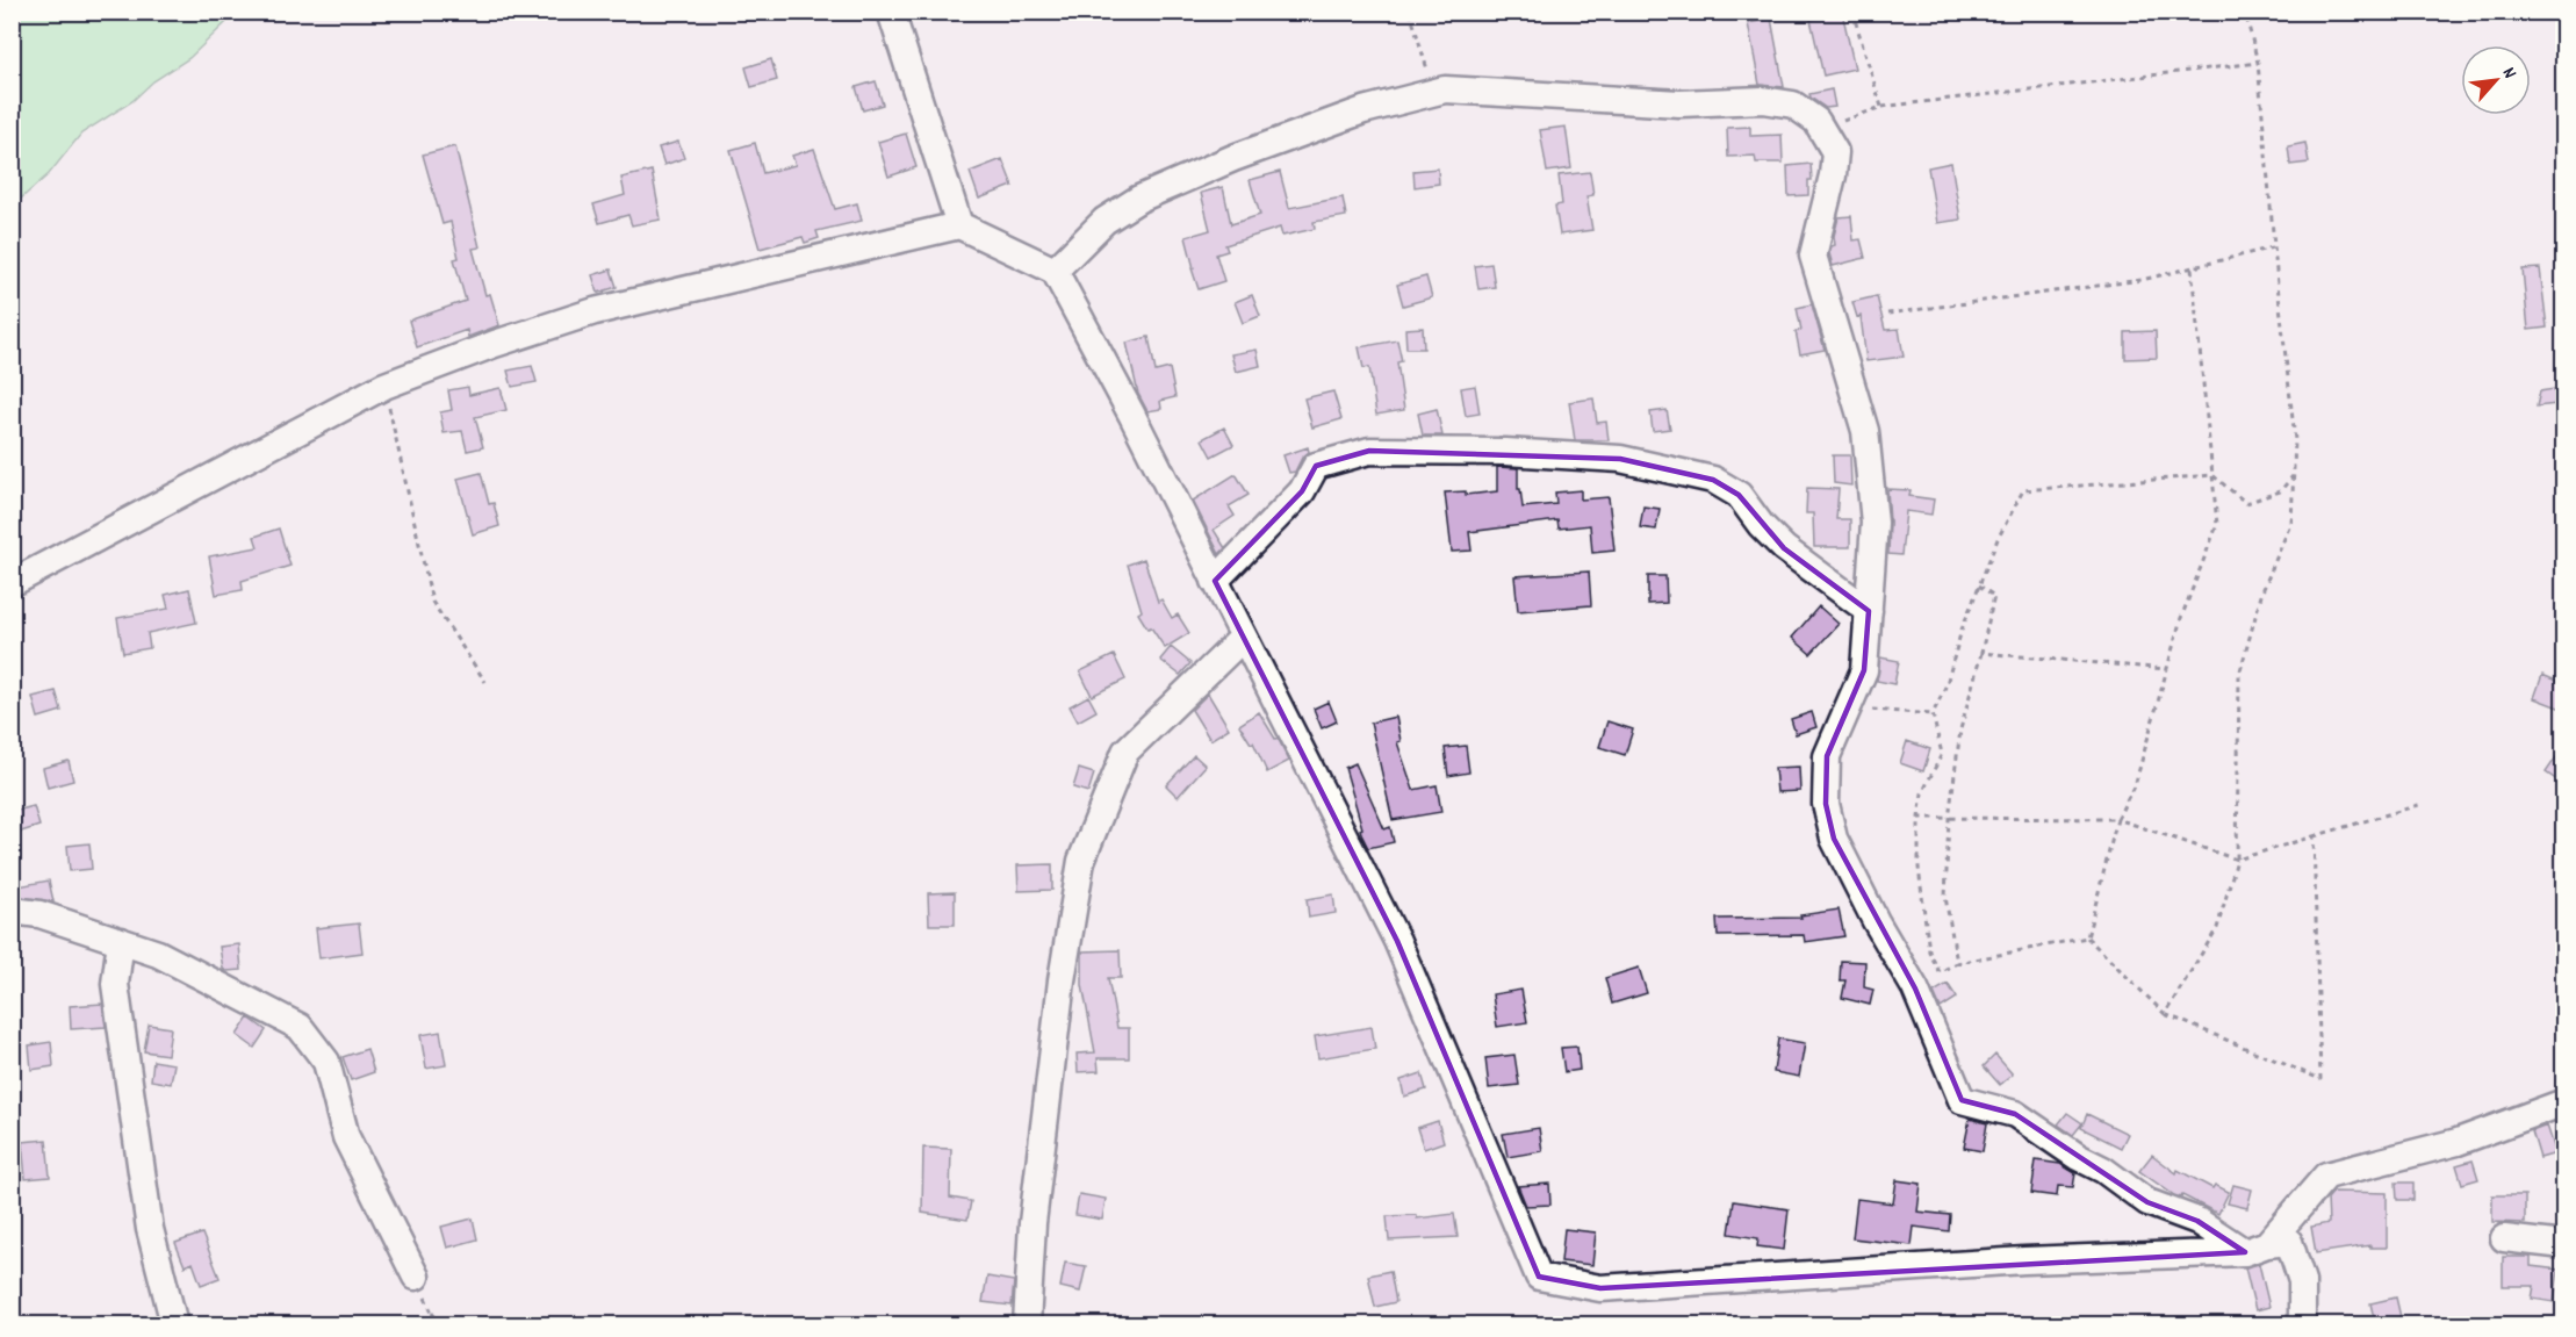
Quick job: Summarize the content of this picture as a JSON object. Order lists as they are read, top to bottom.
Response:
{
  "north": "top right"
}
